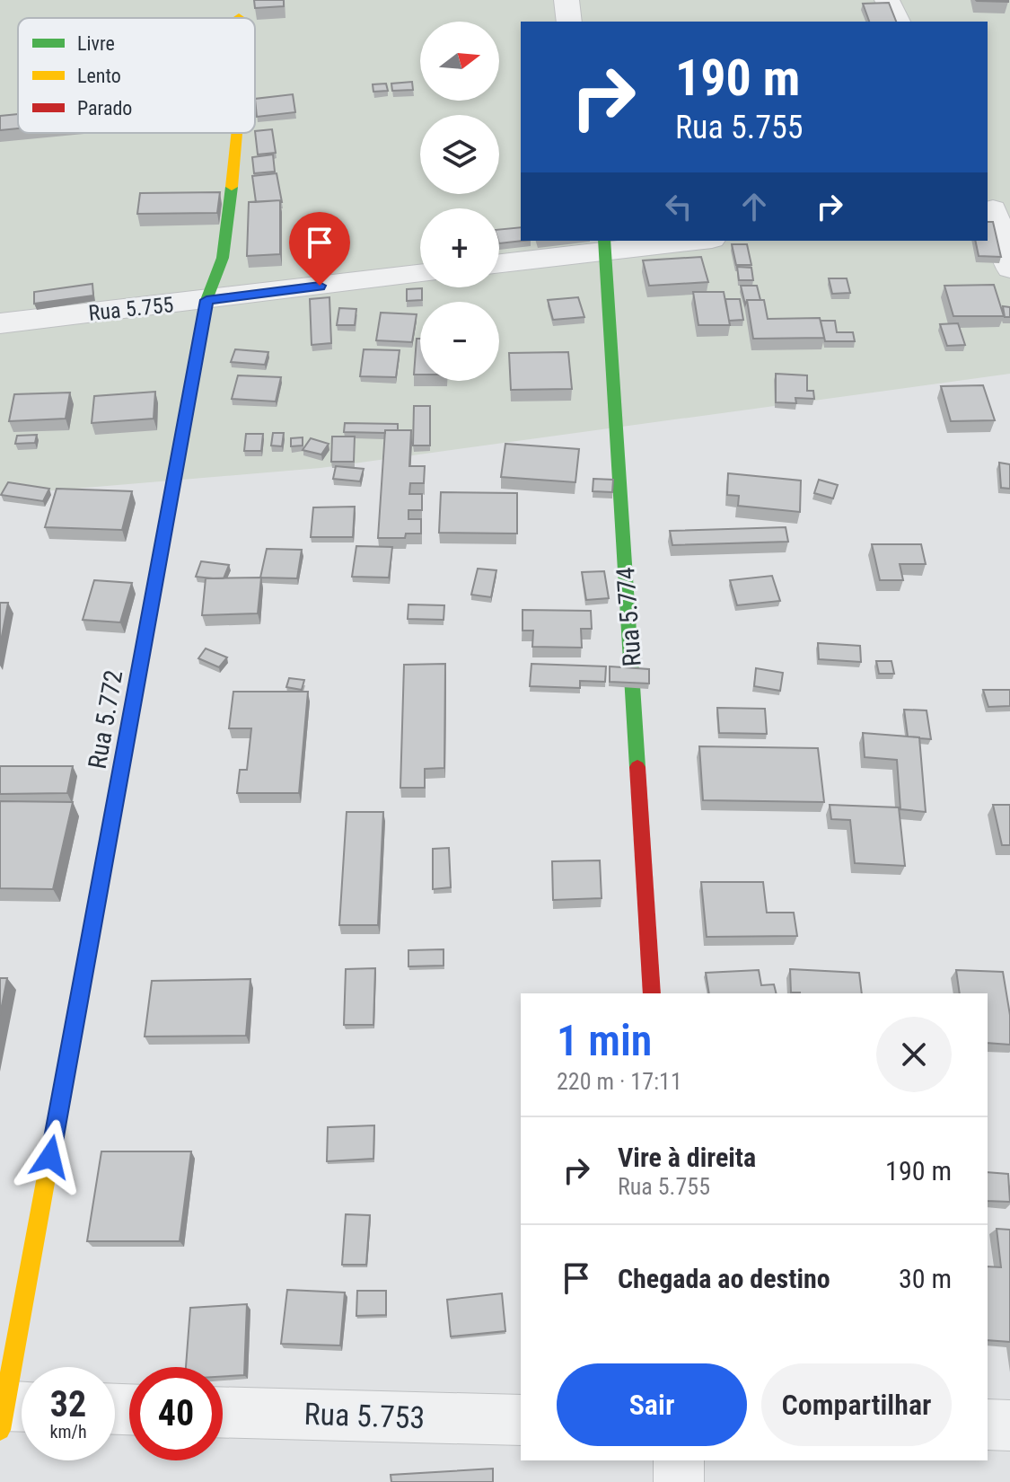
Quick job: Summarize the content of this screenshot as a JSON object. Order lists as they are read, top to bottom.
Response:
{
  "streets": {
    "street": [
      "Rua 5.755",
      "Rua 5.774",
      "Rua 5.772",
      "Rua 5.753"
    ]
  },
  "crossings": [
    ["Rua 5.755", "Rua 5.772"]
  ],
  "legend": ["Livre", "Lento", "Parado"],
  "north": "right",
  "page": {
    "map_buttons": ["+", "−"],
    "turn": ["190 m", "Rua 5.755"],
    "heading": ["1 min", "220 m · 17:11"],
    "list": [
      {
        "name": "Vire à direita",
        "note": "Rua 5.755",
        "value": "190 m"
      },
      {
        "name": "Chegada ao destino",
        "value": "30 m"
      }
    ],
    "buttons": ["Sair", "Compartilhar"],
    "speed": "32 km/h",
    "limit": "40"
  }
}
